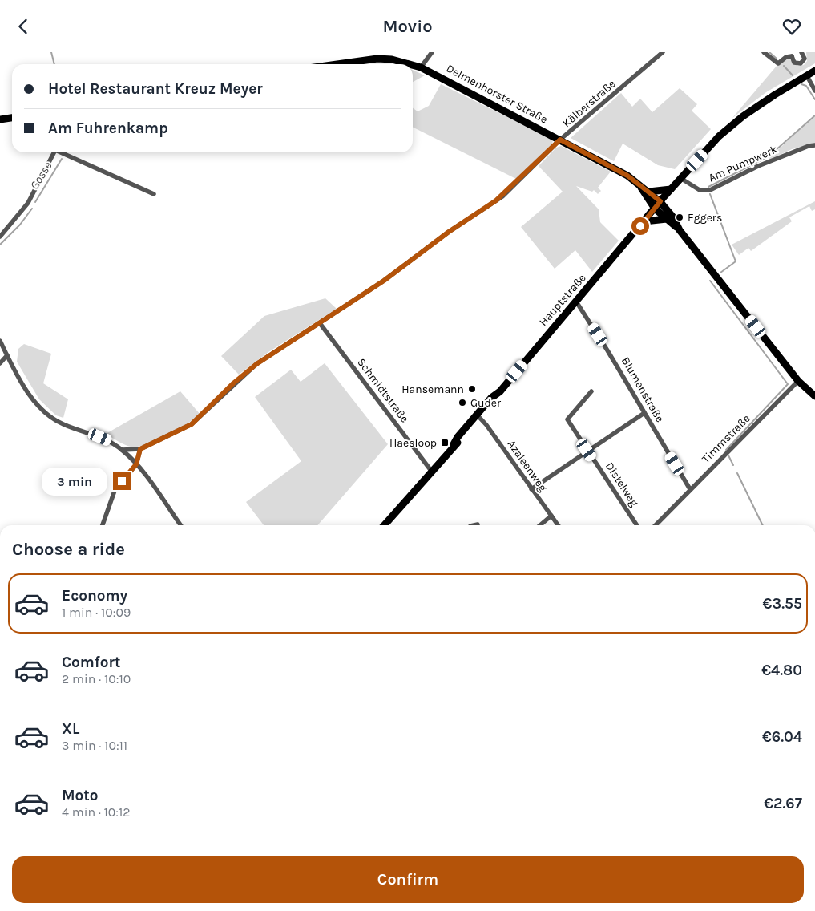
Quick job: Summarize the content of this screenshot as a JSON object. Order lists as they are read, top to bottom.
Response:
{
  "streets": {
    "main road": ["Delmenhorster Straße", "Hauptstraße"],
    "street": [
      "Kälberstraße",
      "Am Pumpwerk",
      "Blumenstraße",
      "Schmidtstraße",
      "Timmstraße",
      "Azaleenweg",
      "Distelweg"
    ]
  },
  "crossings": [
    ["Delmenhorster Straße", "Kälberstraße"],
    ["Delmenhorster Straße", "Hauptstraße"],
    ["Delmenhorster Straße", "Timmstraße"],
    ["Kälberstraße", "Schmidtstraße"],
    ["Am Pumpwerk", "Hauptstraße"],
    ["Hauptstraße", "Blumenstraße"],
    ["Hauptstraße", "Schmidtstraße"],
    ["Hauptstraße", "Azaleenweg"],
    ["Blumenstraße", "Timmstraße"]
  ],
  "water": ["Gosse"],
  "places": {
    "other": ["Eggers", "Hansemann", "Guder"],
    "transit": ["Haesloop"]
  },
  "page": {
    "header": "Movio",
    "banner": ["Hotel Restaurant Kreuz Meyer", "Am Fuhrenkamp"],
    "bubble": "3 min",
    "heading": "Choose a ride",
    "list": [
      {
        "name": "Economy",
        "note": "1 min · 10:09",
        "value": "€3.55"
      },
      {
        "name": "Comfort",
        "note": "2 min · 10:10",
        "value": "€4.80"
      },
      {
        "name": "XL",
        "note": "3 min · 10:11",
        "value": "€6.04"
      },
      {
        "name": "Moto",
        "note": "4 min · 10:12",
        "value": "€2.67"
      }
    ],
    "buttons": "Confirm"
  }
}
